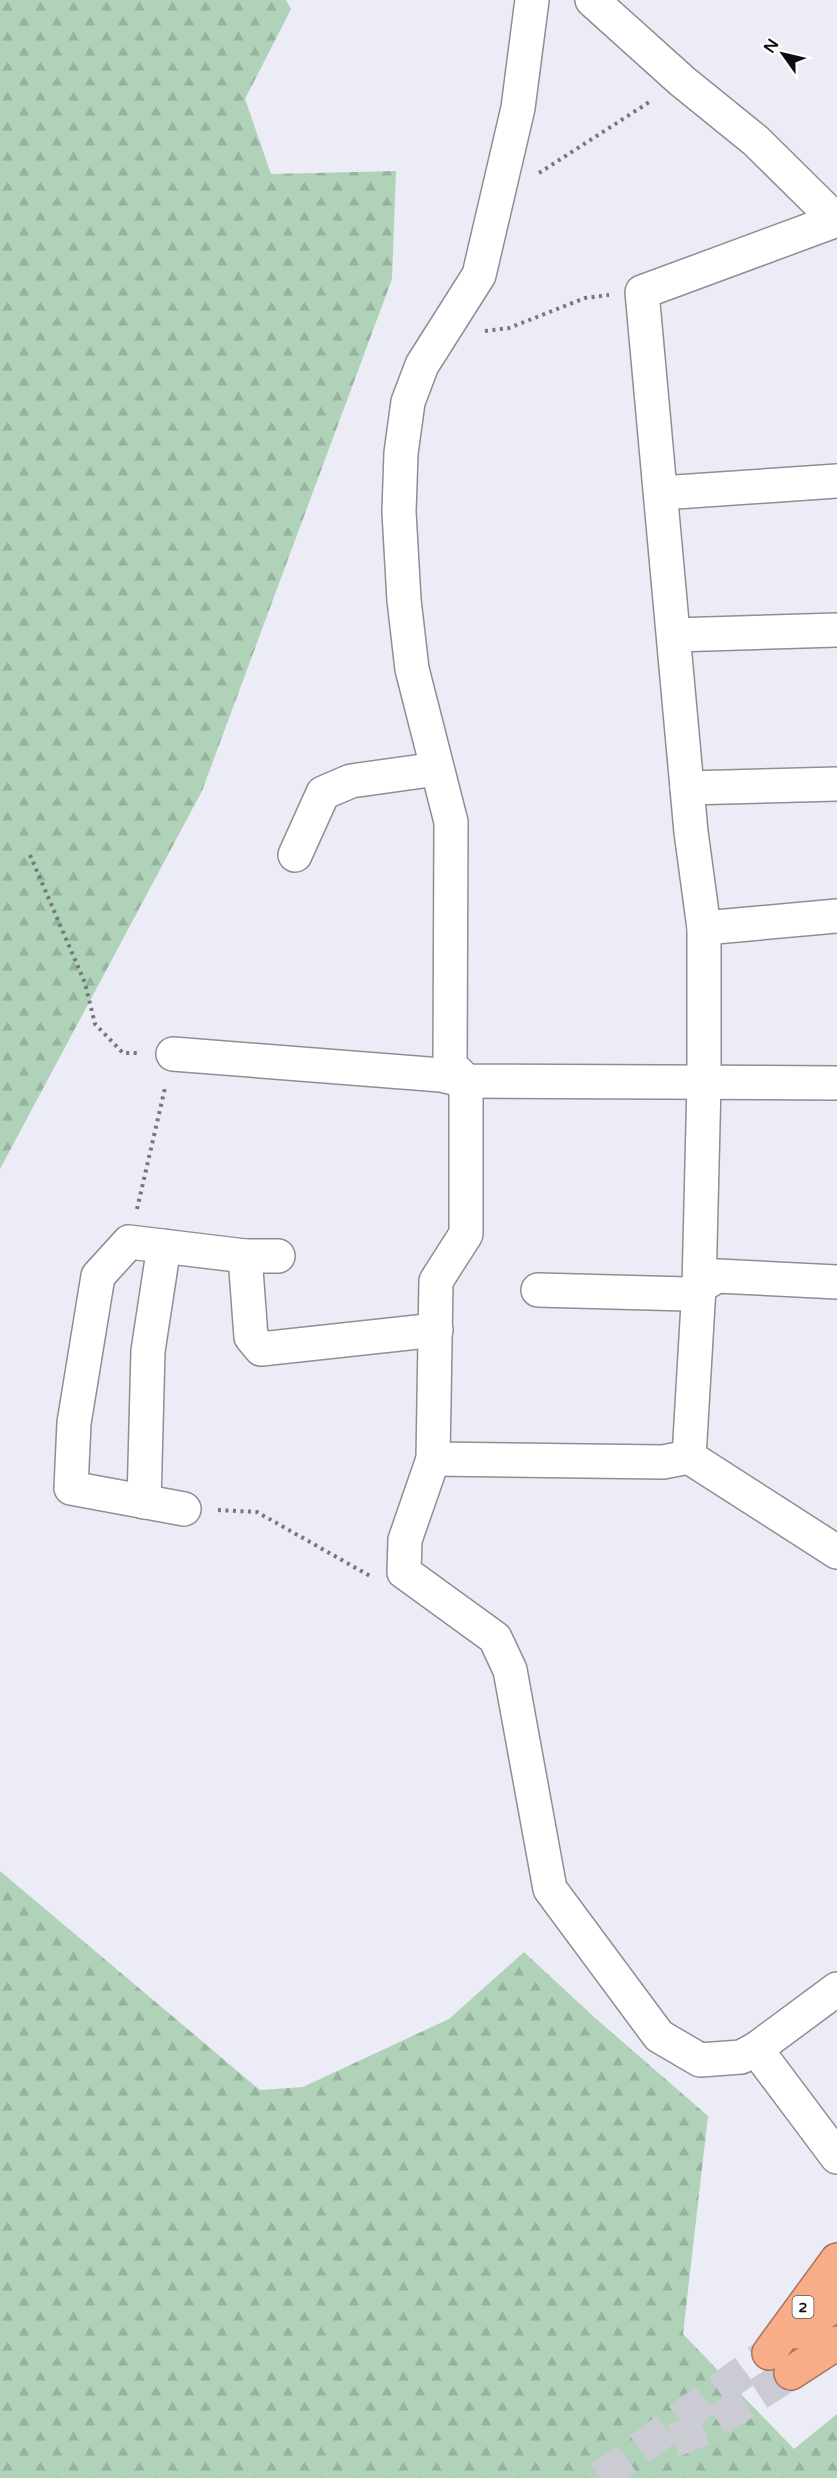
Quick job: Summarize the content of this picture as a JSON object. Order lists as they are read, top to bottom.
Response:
{
  "streets": {
    "highway": ["2"]
  },
  "north": "top left"
}
